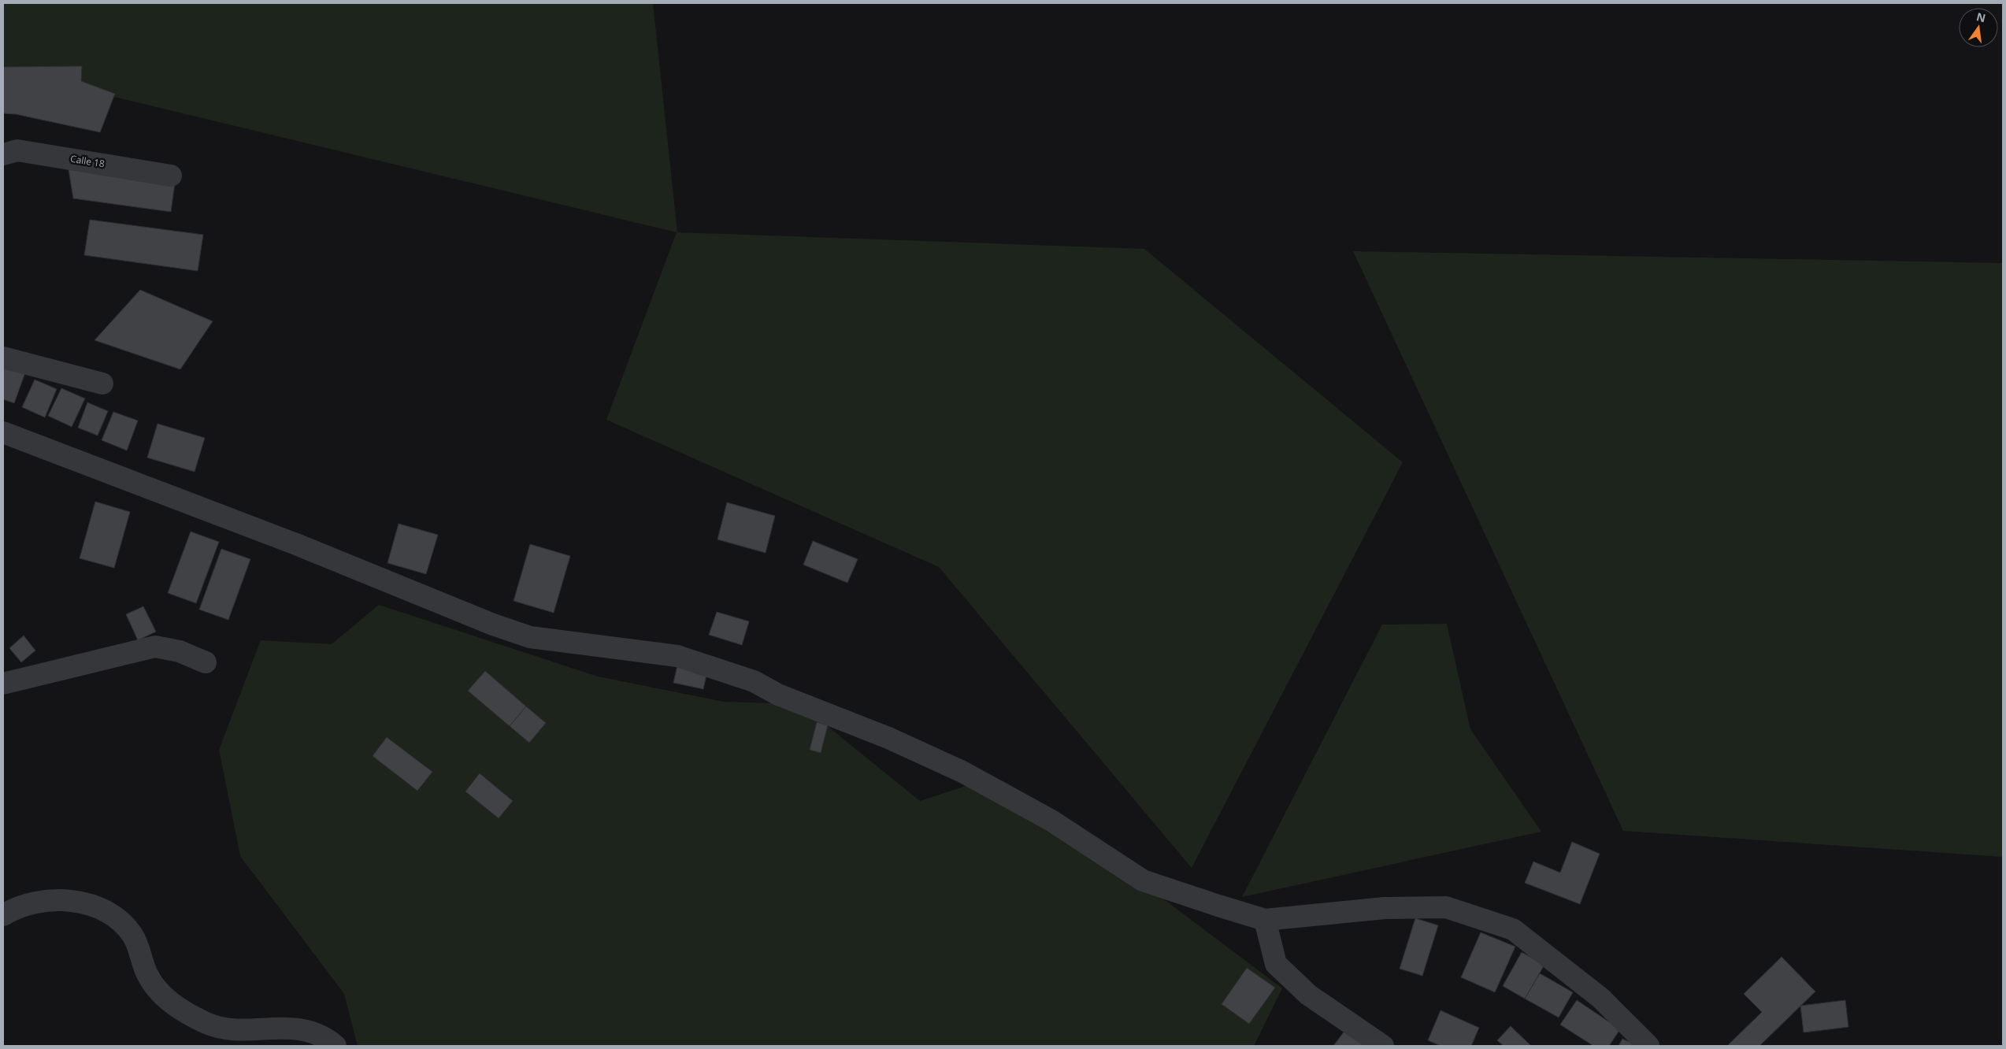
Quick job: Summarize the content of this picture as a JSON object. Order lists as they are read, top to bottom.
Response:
{
  "streets": {
    "street": ["Calle 18"]
  },
  "north": "top"
}
